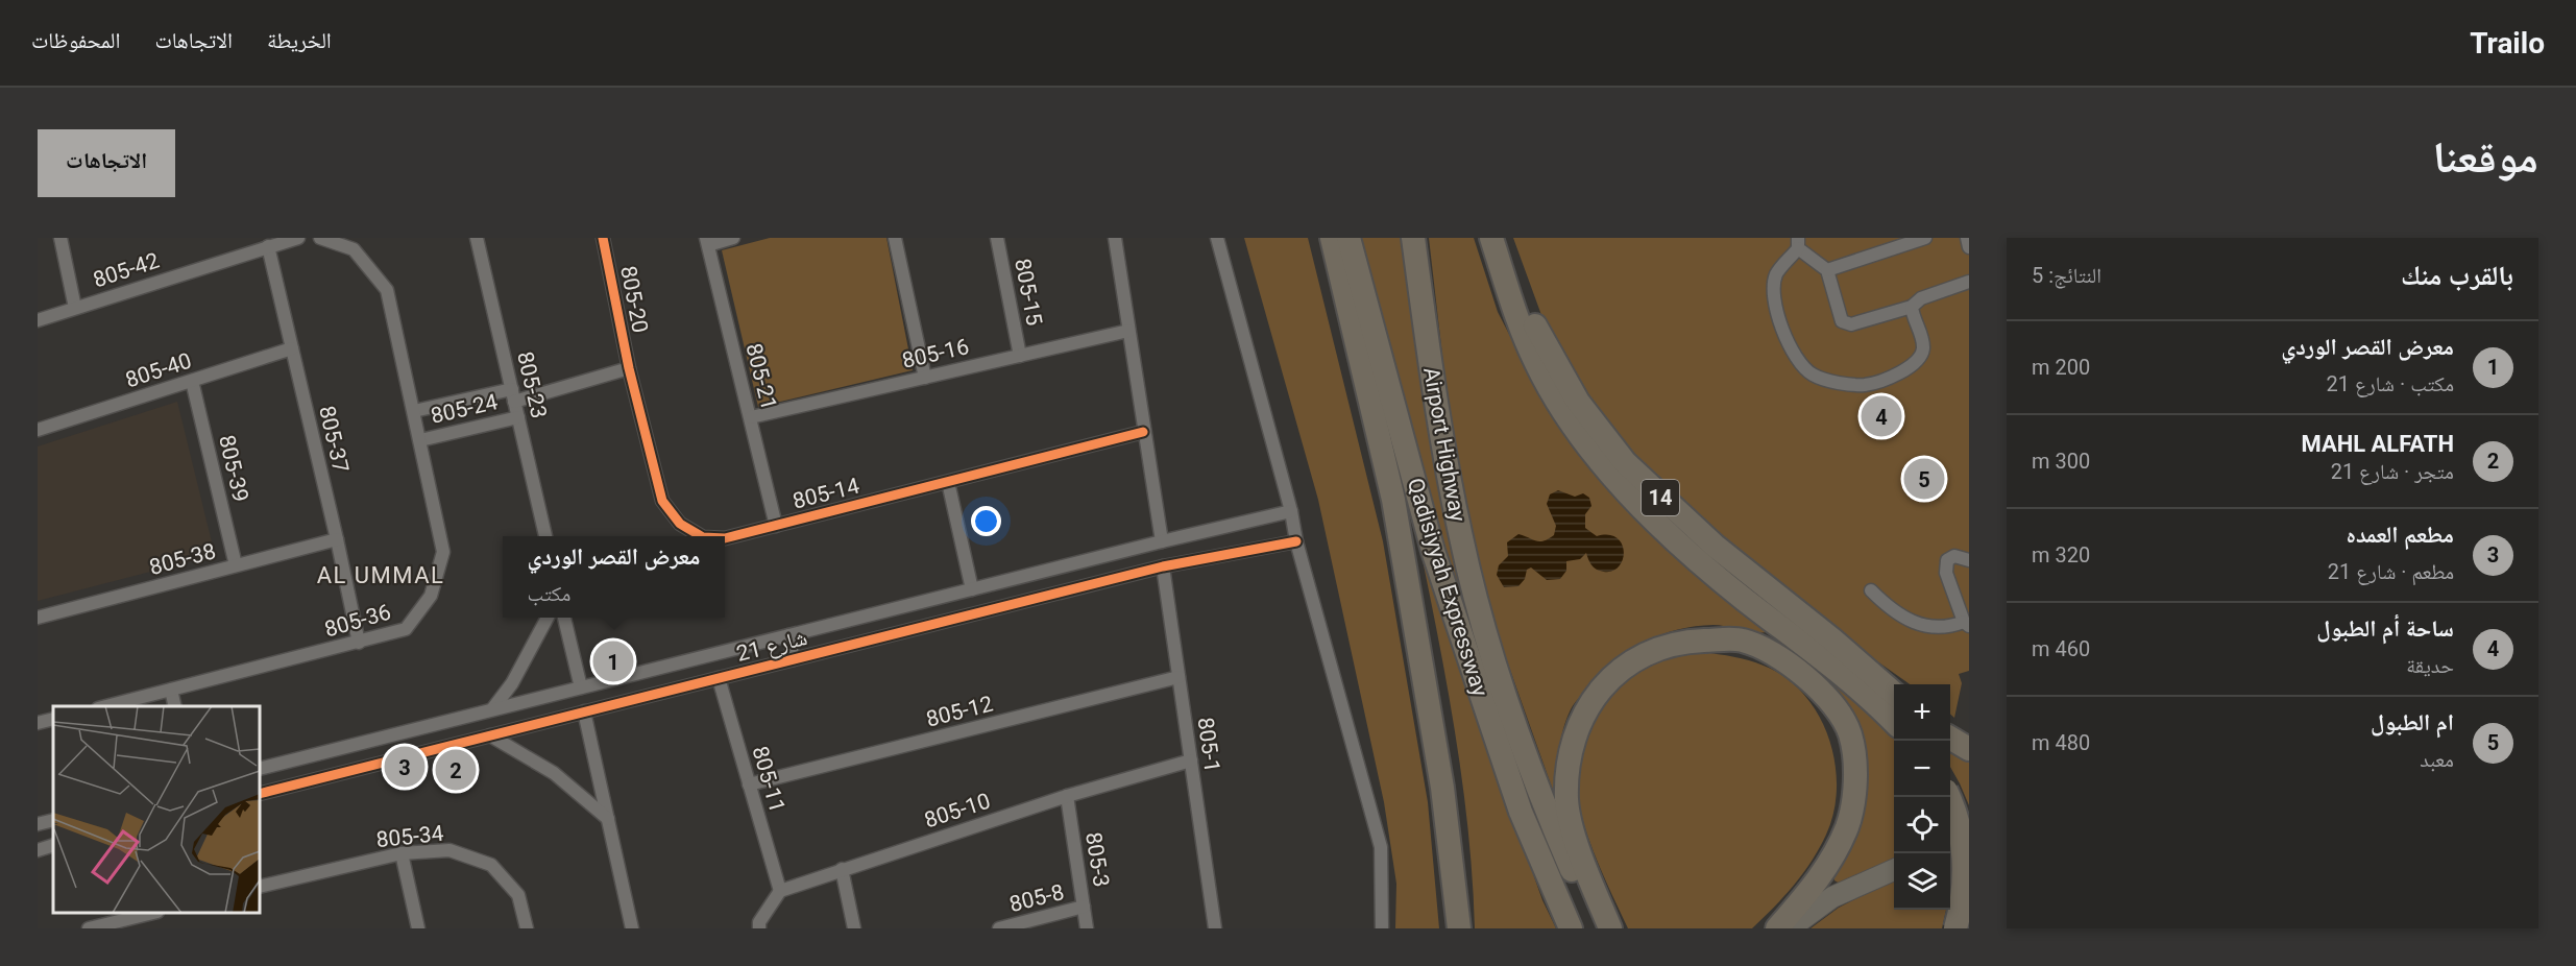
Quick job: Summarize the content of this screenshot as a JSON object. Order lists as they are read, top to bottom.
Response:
{
  "streets": {
    "highway": ["Airport Highway", "14", "Qadisiyyah Expressway"],
    "street": [
      "805-42",
      "805-15",
      "805-20",
      "805-16",
      "805-40",
      "805-21",
      "805-23",
      "805-24",
      "805-37",
      "805-39",
      "805-14",
      "805-38",
      "805-36",
      "شارع 21",
      "805-12",
      "805-1",
      "805-11",
      "805-10",
      "805-34",
      "805-3",
      "805-8"
    ]
  },
  "crossings": [
    ["805-42", "805-37"],
    ["805-15", "805-16"],
    ["805-20", "805-24"],
    ["805-20", "805-14"],
    ["805-16", "805-21"],
    ["805-40", "805-37"],
    ["805-40", "805-39"],
    ["805-21", "805-14"],
    ["805-23", "805-24"],
    ["805-24", "805-14"],
    ["805-24", "805-36"],
    ["805-37", "805-38"],
    ["805-37", "805-36"],
    ["805-39", "805-38"],
    ["شارع 21", "805-1"],
    ["شارع 21", "805-11"],
    ["805-12", "805-1"],
    ["805-12", "805-11"],
    ["805-1", "805-10"],
    ["805-11", "805-10"],
    ["805-10", "805-3"],
    ["805-3", "805-8"]
  ],
  "districts": ["AL UMMAL"],
  "page": {
    "header": "Trailo",
    "nav": ["الخريطة", "الاتجاهات", "المحفوظات"],
    "title": "موقعنا",
    "buttons": "الاتجاهات",
    "heading": ["بالقرب منك", "النتائج: 5"],
    "list": [
      {
        "mark": "1",
        "name": "معرض القصر الوردي",
        "note": "مكتب · شارع 21",
        "value": "200 m"
      },
      {
        "mark": "2",
        "name": "MAHL ALFATH",
        "note": "متجر · شارع 21",
        "value": "300 m"
      },
      {
        "mark": "3",
        "name": "مطعم العمده",
        "note": "مطعم · شارع 21",
        "value": "320 m"
      },
      {
        "mark": "4",
        "name": "ساحة أم الطبول",
        "note": "حديقة",
        "value": "460 m"
      },
      {
        "mark": "5",
        "name": "ام الطبول",
        "note": "معبد",
        "value": "480 m"
      }
    ],
    "pins": [
      "4",
      "5",
      "1",
      "3",
      "2"
    ],
    "popup": ["معرض القصر الوردي", "مكتب"],
    "map_buttons": ["+", "−"]
  }
}
